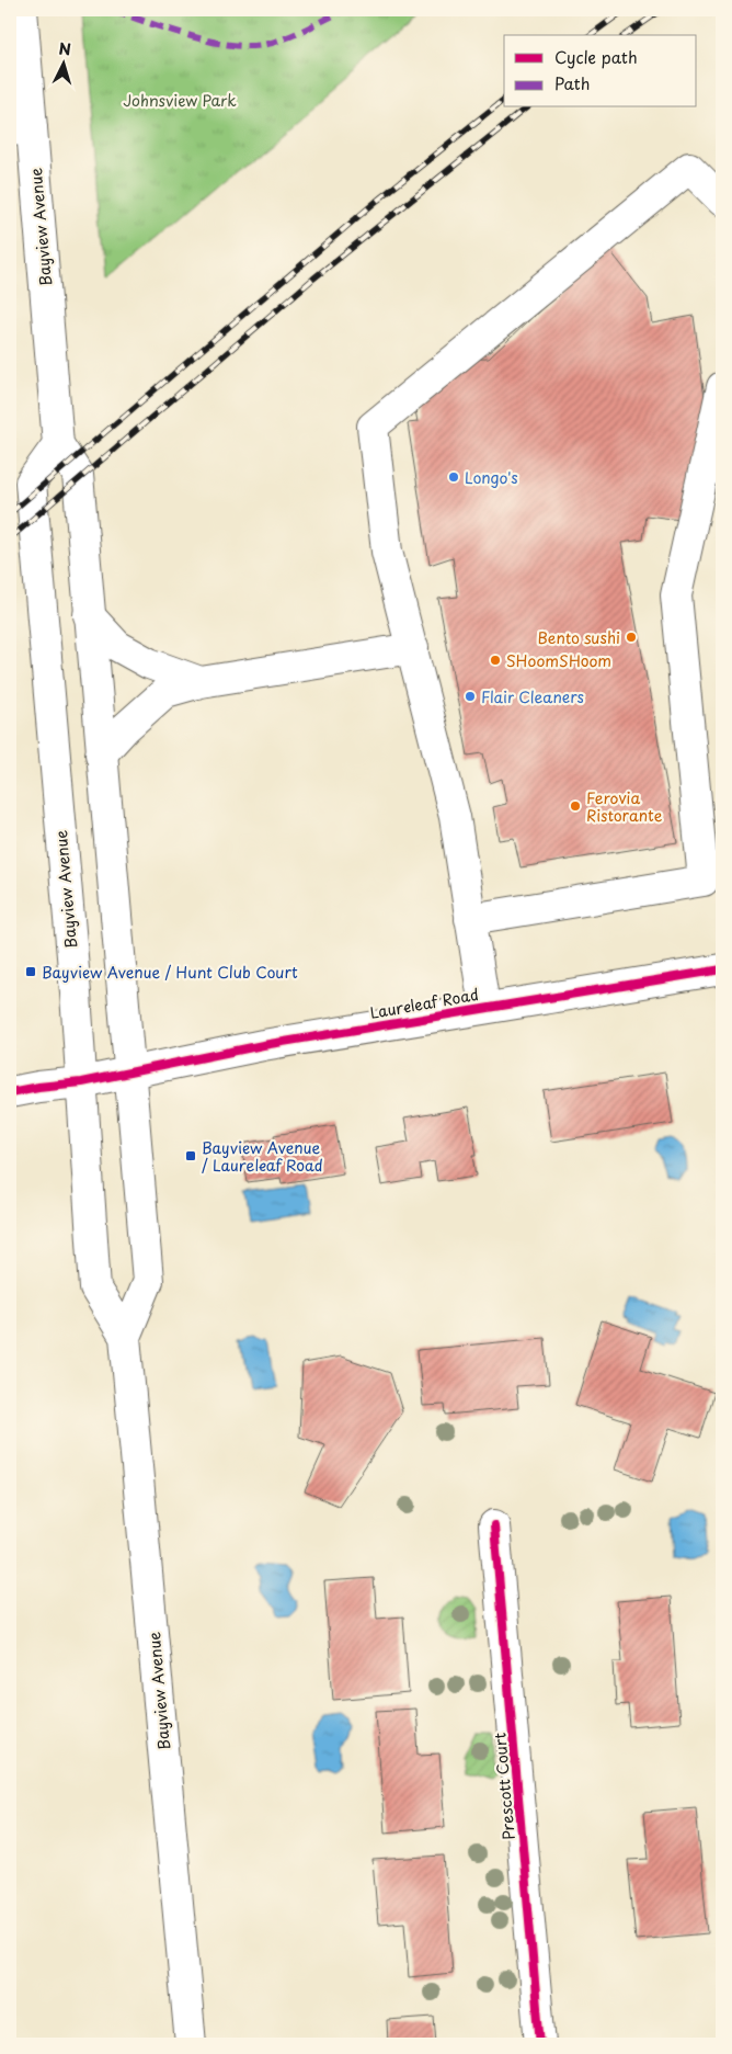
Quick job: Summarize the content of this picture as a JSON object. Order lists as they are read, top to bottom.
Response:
{
  "streets": {
    "main road": ["Bayview Avenue", "Laureleaf Road", "Prescott Court"]
  },
  "crossings": [
    ["Bayview Avenue", "Laureleaf Road"]
  ],
  "parks": ["Johnsview Park"],
  "places": {
    "other": [
      "Longo's",
      "Bento sushi",
      "SHoomSHoom",
      "Flair Cleaners",
      "Ferovia Ristorante"
    ],
    "transit": ["Bayview Avenue / Hunt Club Court", "Bayview Avenue / Laureleaf Road"]
  },
  "legend": ["Cycle path", "Path"],
  "north": "top"
}
